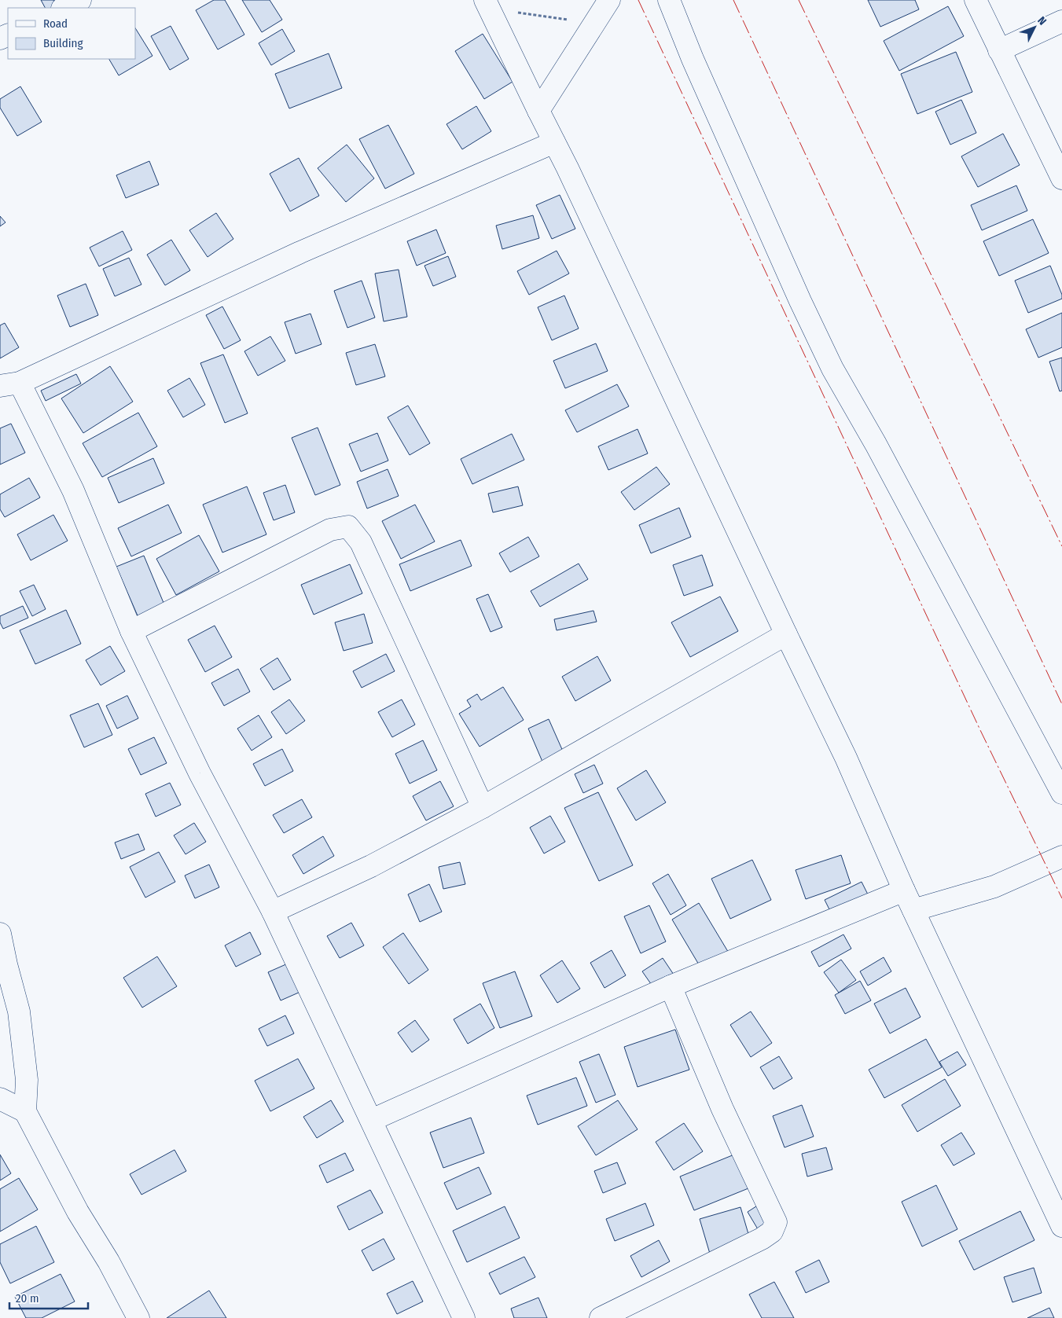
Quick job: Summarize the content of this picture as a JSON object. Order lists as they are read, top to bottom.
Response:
{
  "legend": ["Road", "Building"],
  "scale_bar": "20 m",
  "north": "top right"
}
